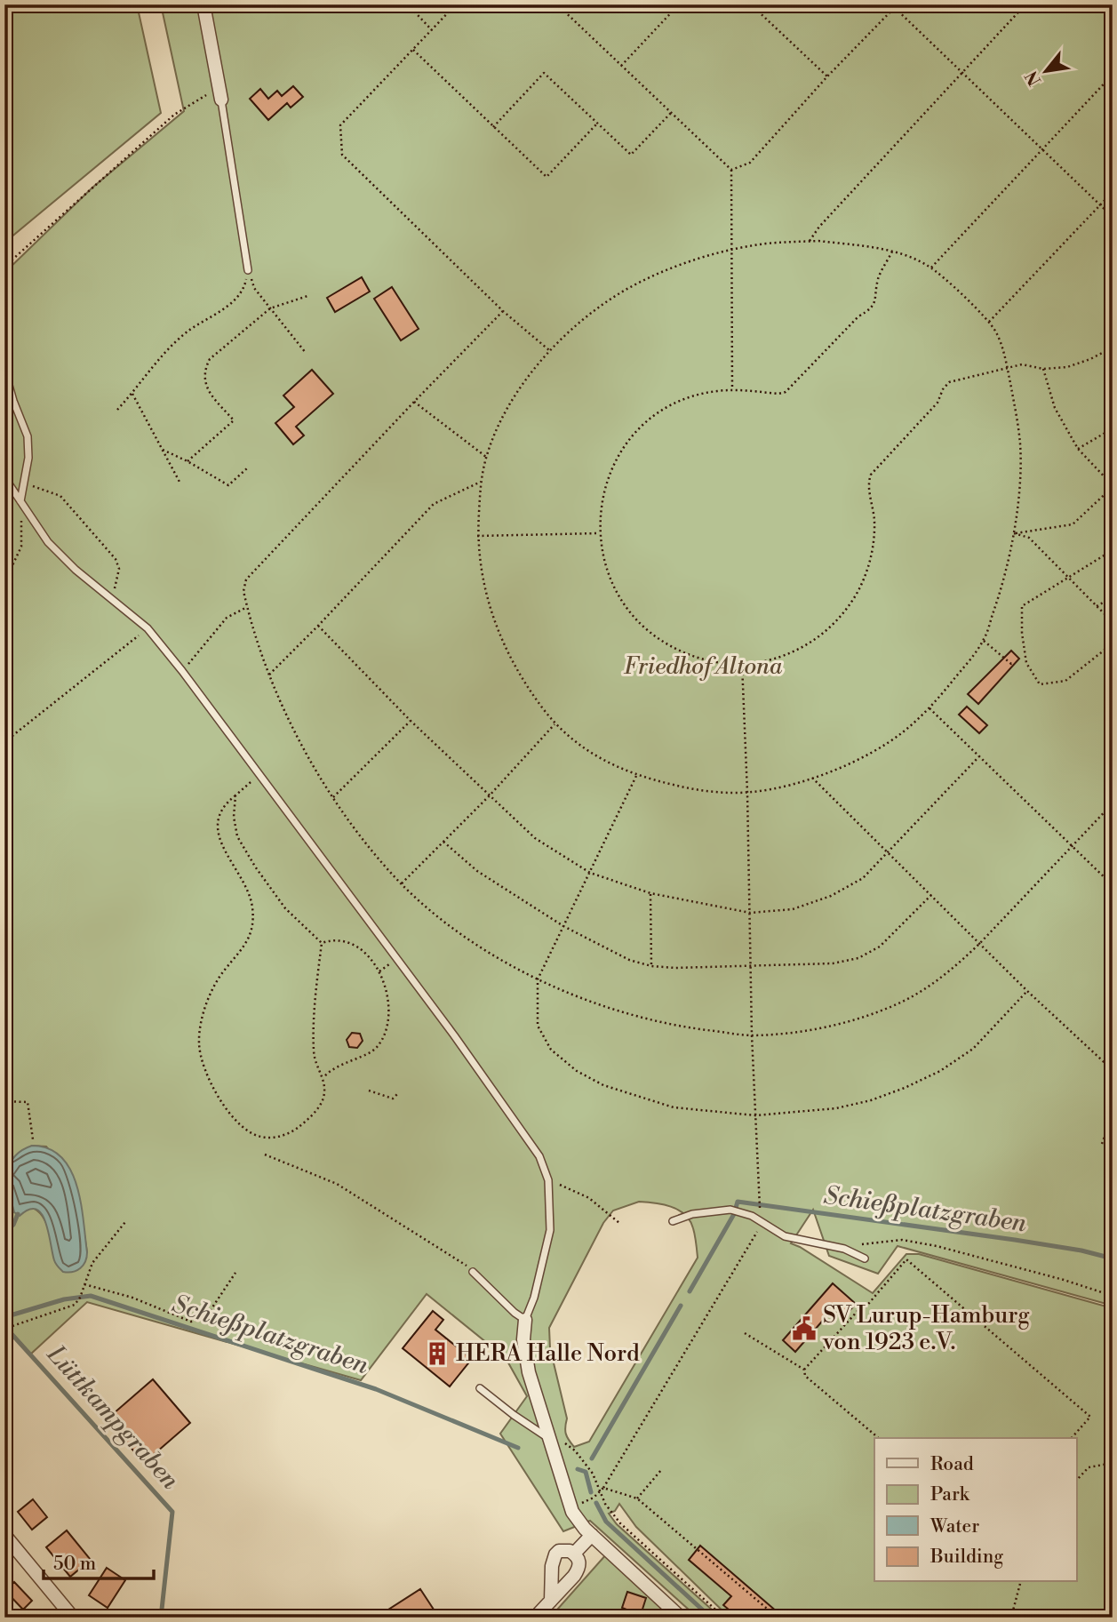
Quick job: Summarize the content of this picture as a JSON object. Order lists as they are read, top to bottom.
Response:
{
  "water": ["Schießplatzgraben", "Lüttkampgraben"],
  "parks": ["Friedhof Altona"],
  "places": {
    "public building": ["SV Lurup-Hamburg von 1923 e.V."],
    "building": ["HERA Halle Nord"]
  },
  "legend": [
    "Road",
    "Park",
    "Water",
    "Building"
  ],
  "scale_bar": "50 m",
  "north": "bottom left"
}
